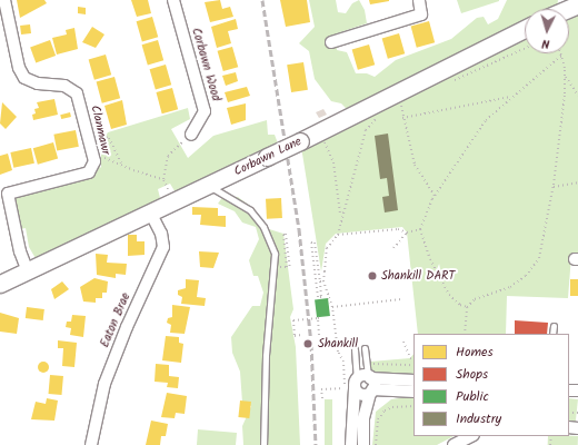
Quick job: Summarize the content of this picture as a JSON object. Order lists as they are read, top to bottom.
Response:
{
  "streets": {
    "street": [
      "Corbawn Wood",
      "Clanmawr",
      "Corbawn Lane",
      "Eaton Brae"
    ]
  },
  "crossings": [
    ["Clanmawr", "Corbawn Lane"],
    ["Corbawn Lane", "Eaton Brae"]
  ],
  "places": ["Shankill DART", "Shankill"],
  "legend": [
    "Homes",
    "Shops",
    "Public",
    "Industry"
  ],
  "north": "bottom"
}
